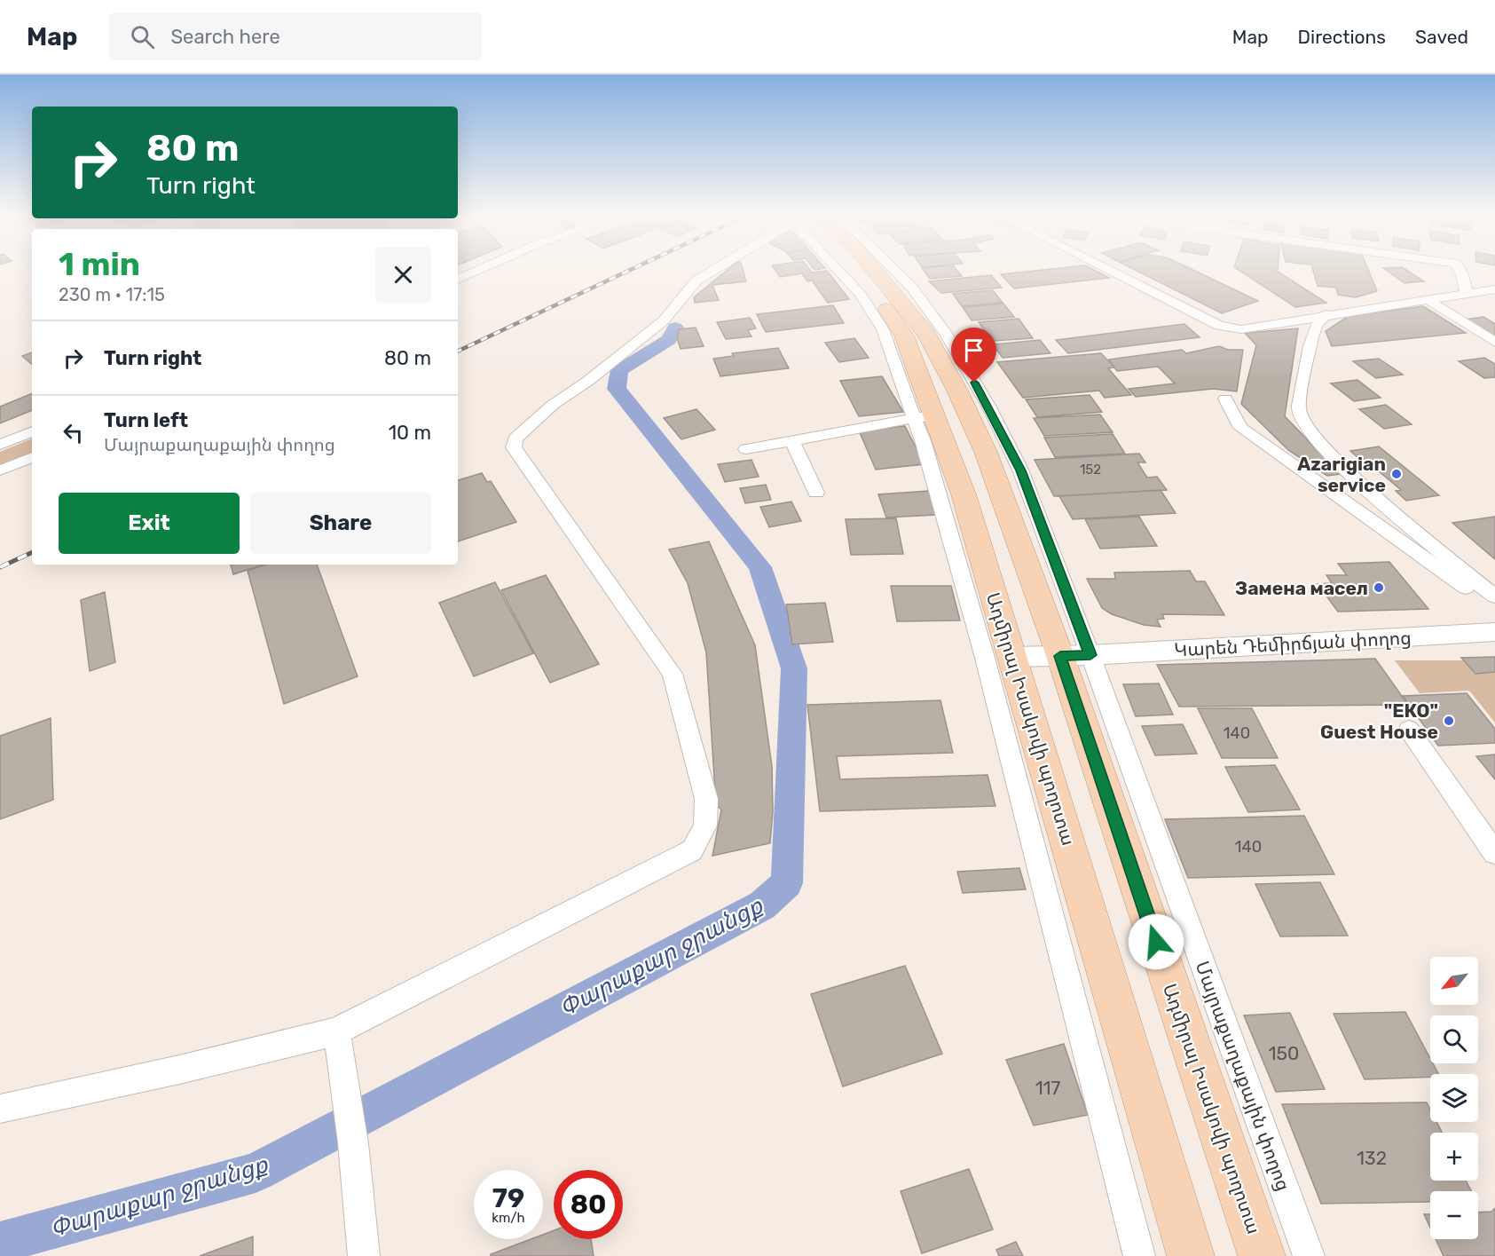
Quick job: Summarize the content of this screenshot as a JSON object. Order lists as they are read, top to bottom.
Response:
{
  "streets": {
    "highway": ["Ադմիրալ Իսակովի պողոտա"],
    "street": ["Կարեն Դեմիրճյան փողոց", "Մայրաքաղաքային փողոց"]
  },
  "crossings": [
    ["Կարեն Դեմիրճյան փողոց", "Ադմիրալ Իսակովի պողոտա"],
    ["Կարեն Դեմիրճյան փողոց", "Մայրաքաղաքային փողոց"],
    ["Ադմիրալ Իսակովի պողոտա", "Մայրաքաղաքային փողոց"]
  ],
  "water": ["Փարաքար ջրանցք"],
  "places": ["Azarigian service", "Замена масел", "\"ЕКО\" Guest House"],
  "house_numbers": [
    "152",
    "140",
    "140",
    "150",
    "117",
    "132"
  ],
  "north": "bottom left",
  "page": {
    "header": "Map",
    "search": "Search here",
    "nav": ["Map", "Directions", "Saved"],
    "turn": ["80 m", "Turn right"],
    "heading": ["1 min", "230 m · 17:15"],
    "list": [
      {
        "name": "Turn right",
        "value": "80 m"
      },
      {
        "name": "Turn left",
        "note": "Մայրաքաղաքային փողոց",
        "value": "10 m"
      }
    ],
    "buttons": ["Exit", "Share"],
    "map_buttons": ["+", "−"],
    "speed": "79 km/h",
    "limit": "80"
  }
}
